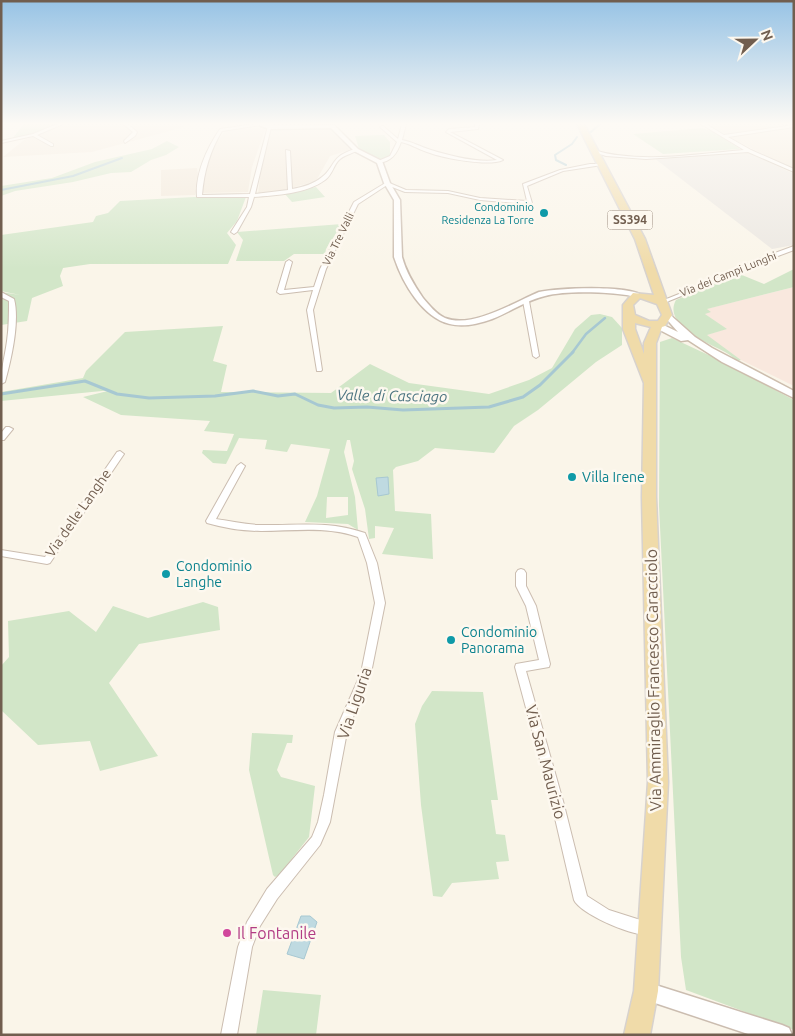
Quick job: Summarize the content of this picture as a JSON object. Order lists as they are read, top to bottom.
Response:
{
  "streets": {
    "main road": ["SS394", "Via Ammiraglio Francesco Caracciolo"],
    "street": [
      "Via Tre Valli",
      "Via dei Campi Lunghi",
      "Via delle Langhe",
      "Via Liguria",
      "Via San Maurizio"
    ]
  },
  "crossings": [
    ["SS394", "Via dei Campi Lunghi"],
    ["Via Ammiraglio Francesco Caracciolo", "Via San Maurizio"]
  ],
  "water": ["Valle di Casciago"],
  "places": [
    "Condominio Residenza La Torre",
    "Villa Irene",
    "Condominio Langhe",
    "Condominio Panorama",
    "Il Fontanile"
  ],
  "north": "right"
}
